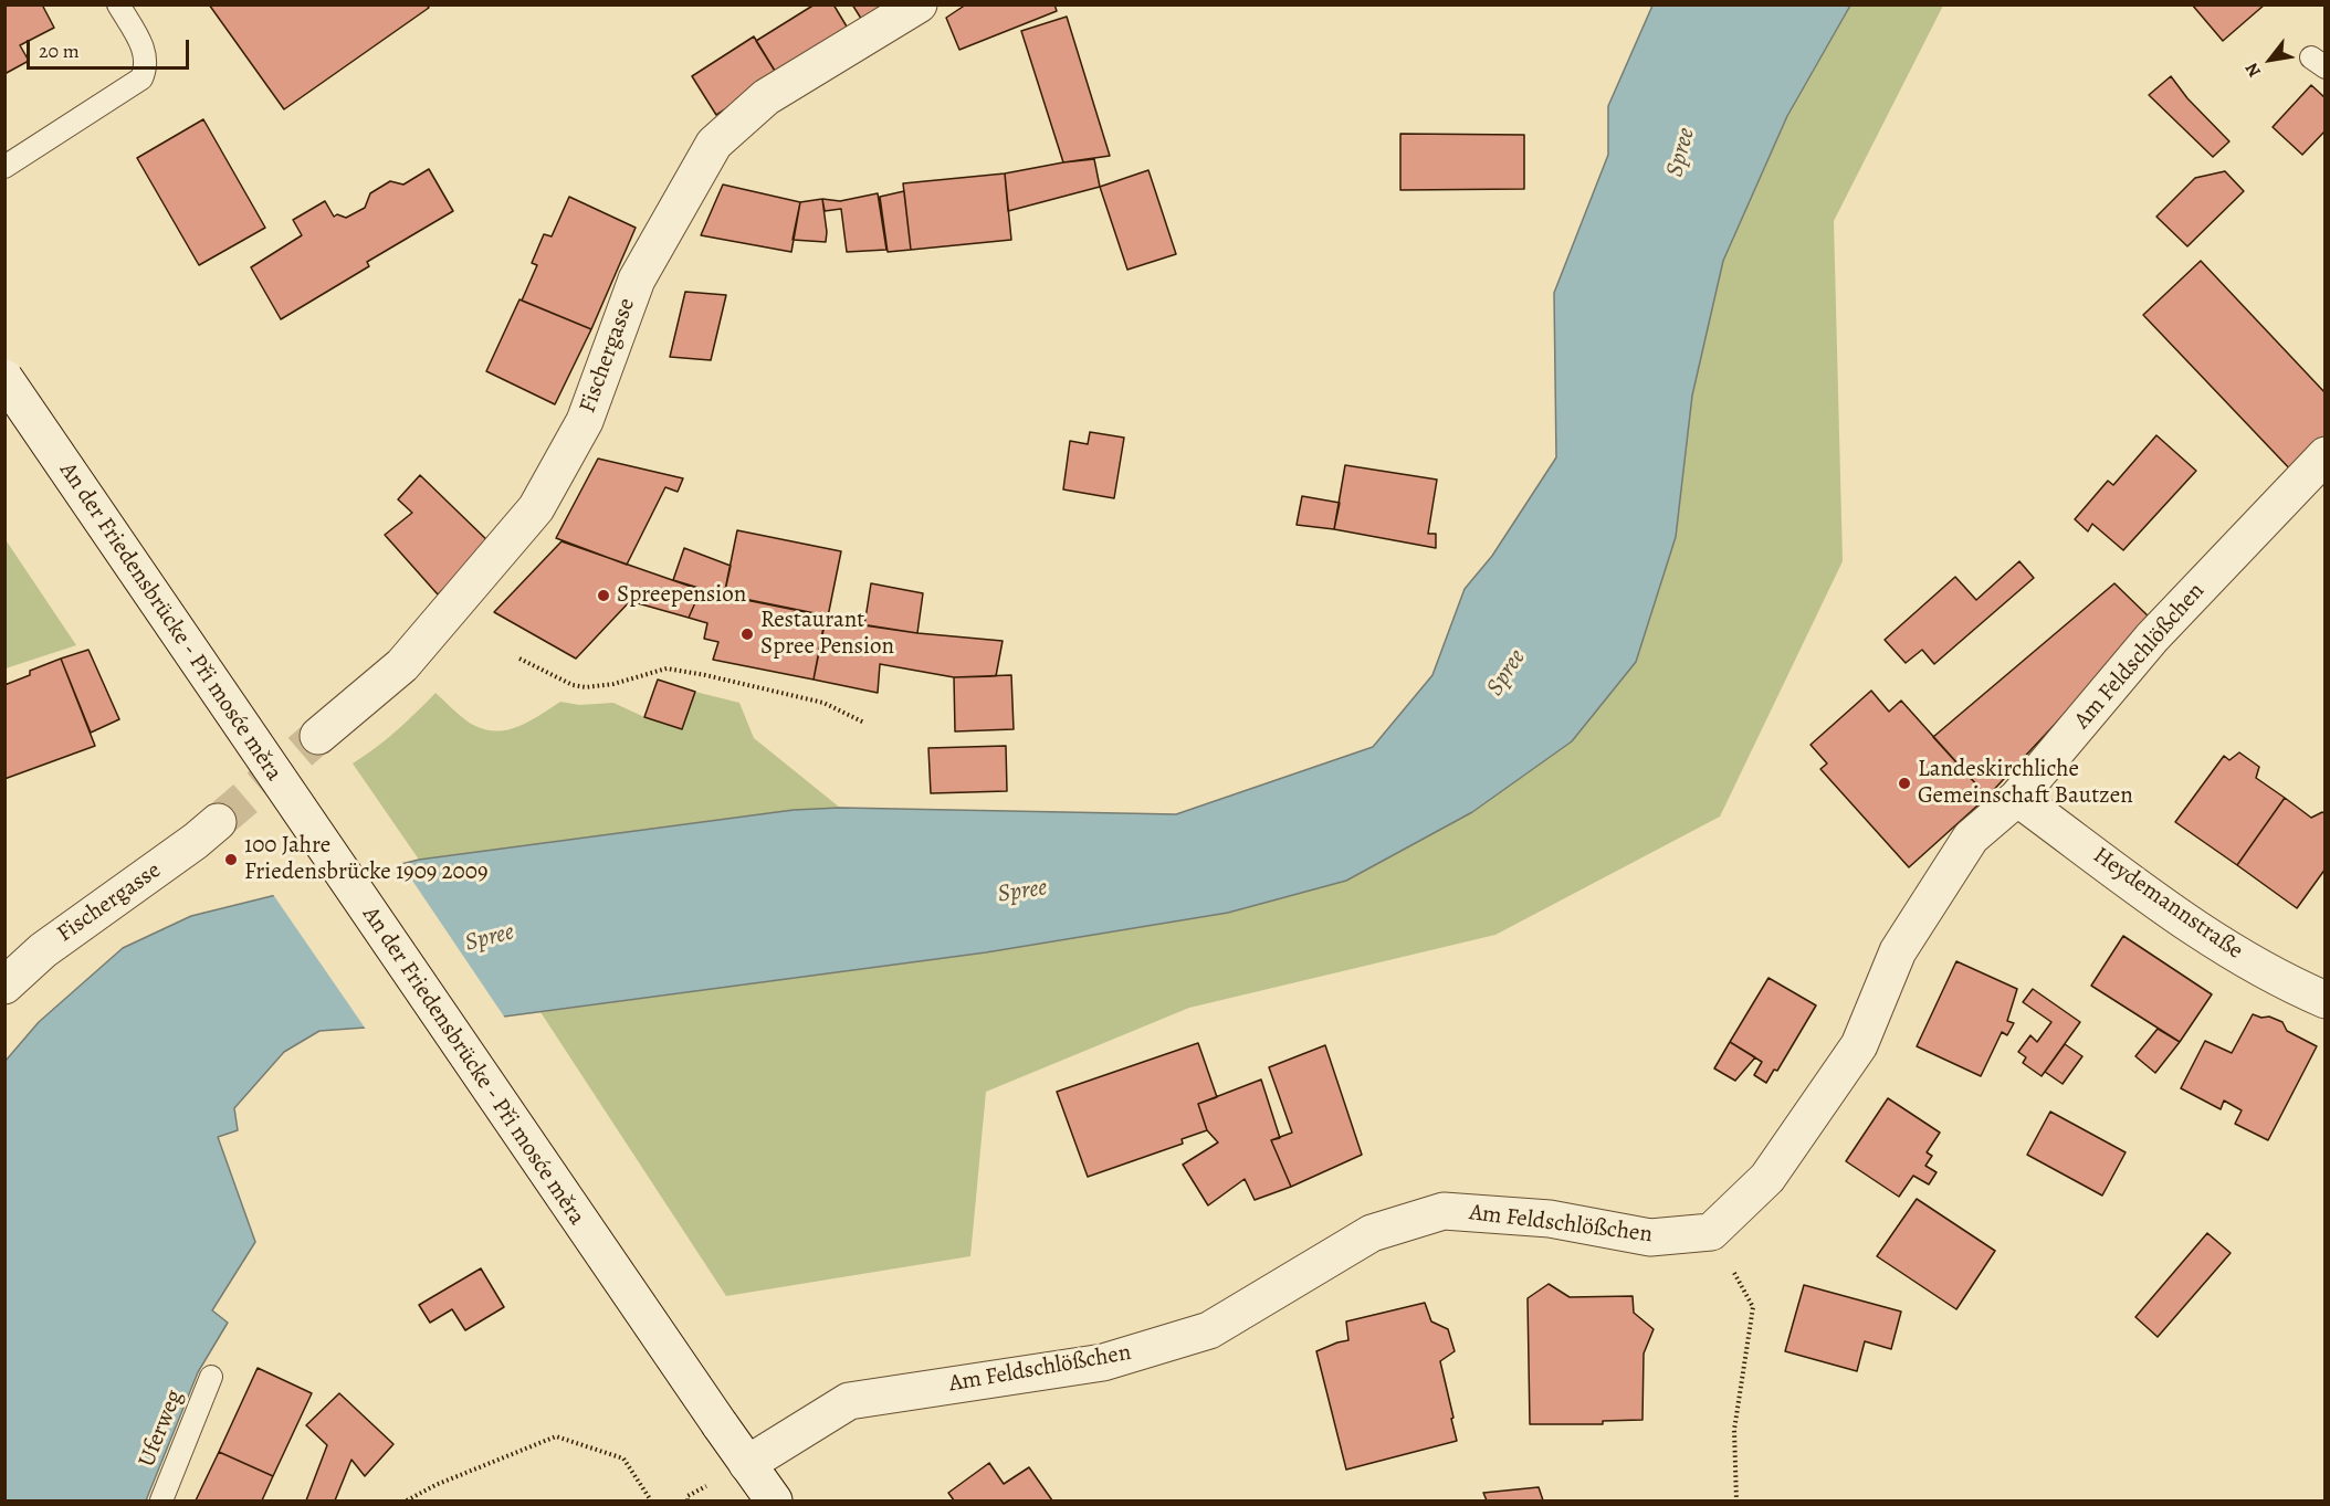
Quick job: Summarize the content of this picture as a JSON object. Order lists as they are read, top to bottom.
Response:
{
  "streets": {
    "street": [
      "Fischergasse",
      "An der Friedensbrücke - Při mosće měra",
      "Am Feldschlößchen",
      "Heydemannstraße"
    ],
    "lane": ["Uferweg"]
  },
  "crossings": [
    ["An der Friedensbrücke - Při mosće měra", "Am Feldschlößchen"],
    ["Am Feldschlößchen", "Heydemannstraße"]
  ],
  "water": ["Spree"],
  "places": [
    "Spreepension",
    "Restaurant Spree Pension",
    "Landeskirchliche Gemeinschaft Bautzen",
    "100 Jahre Friedensbrücke 1909 2009"
  ],
  "scale_bar": "20 m",
  "north": "bottom left"
}
